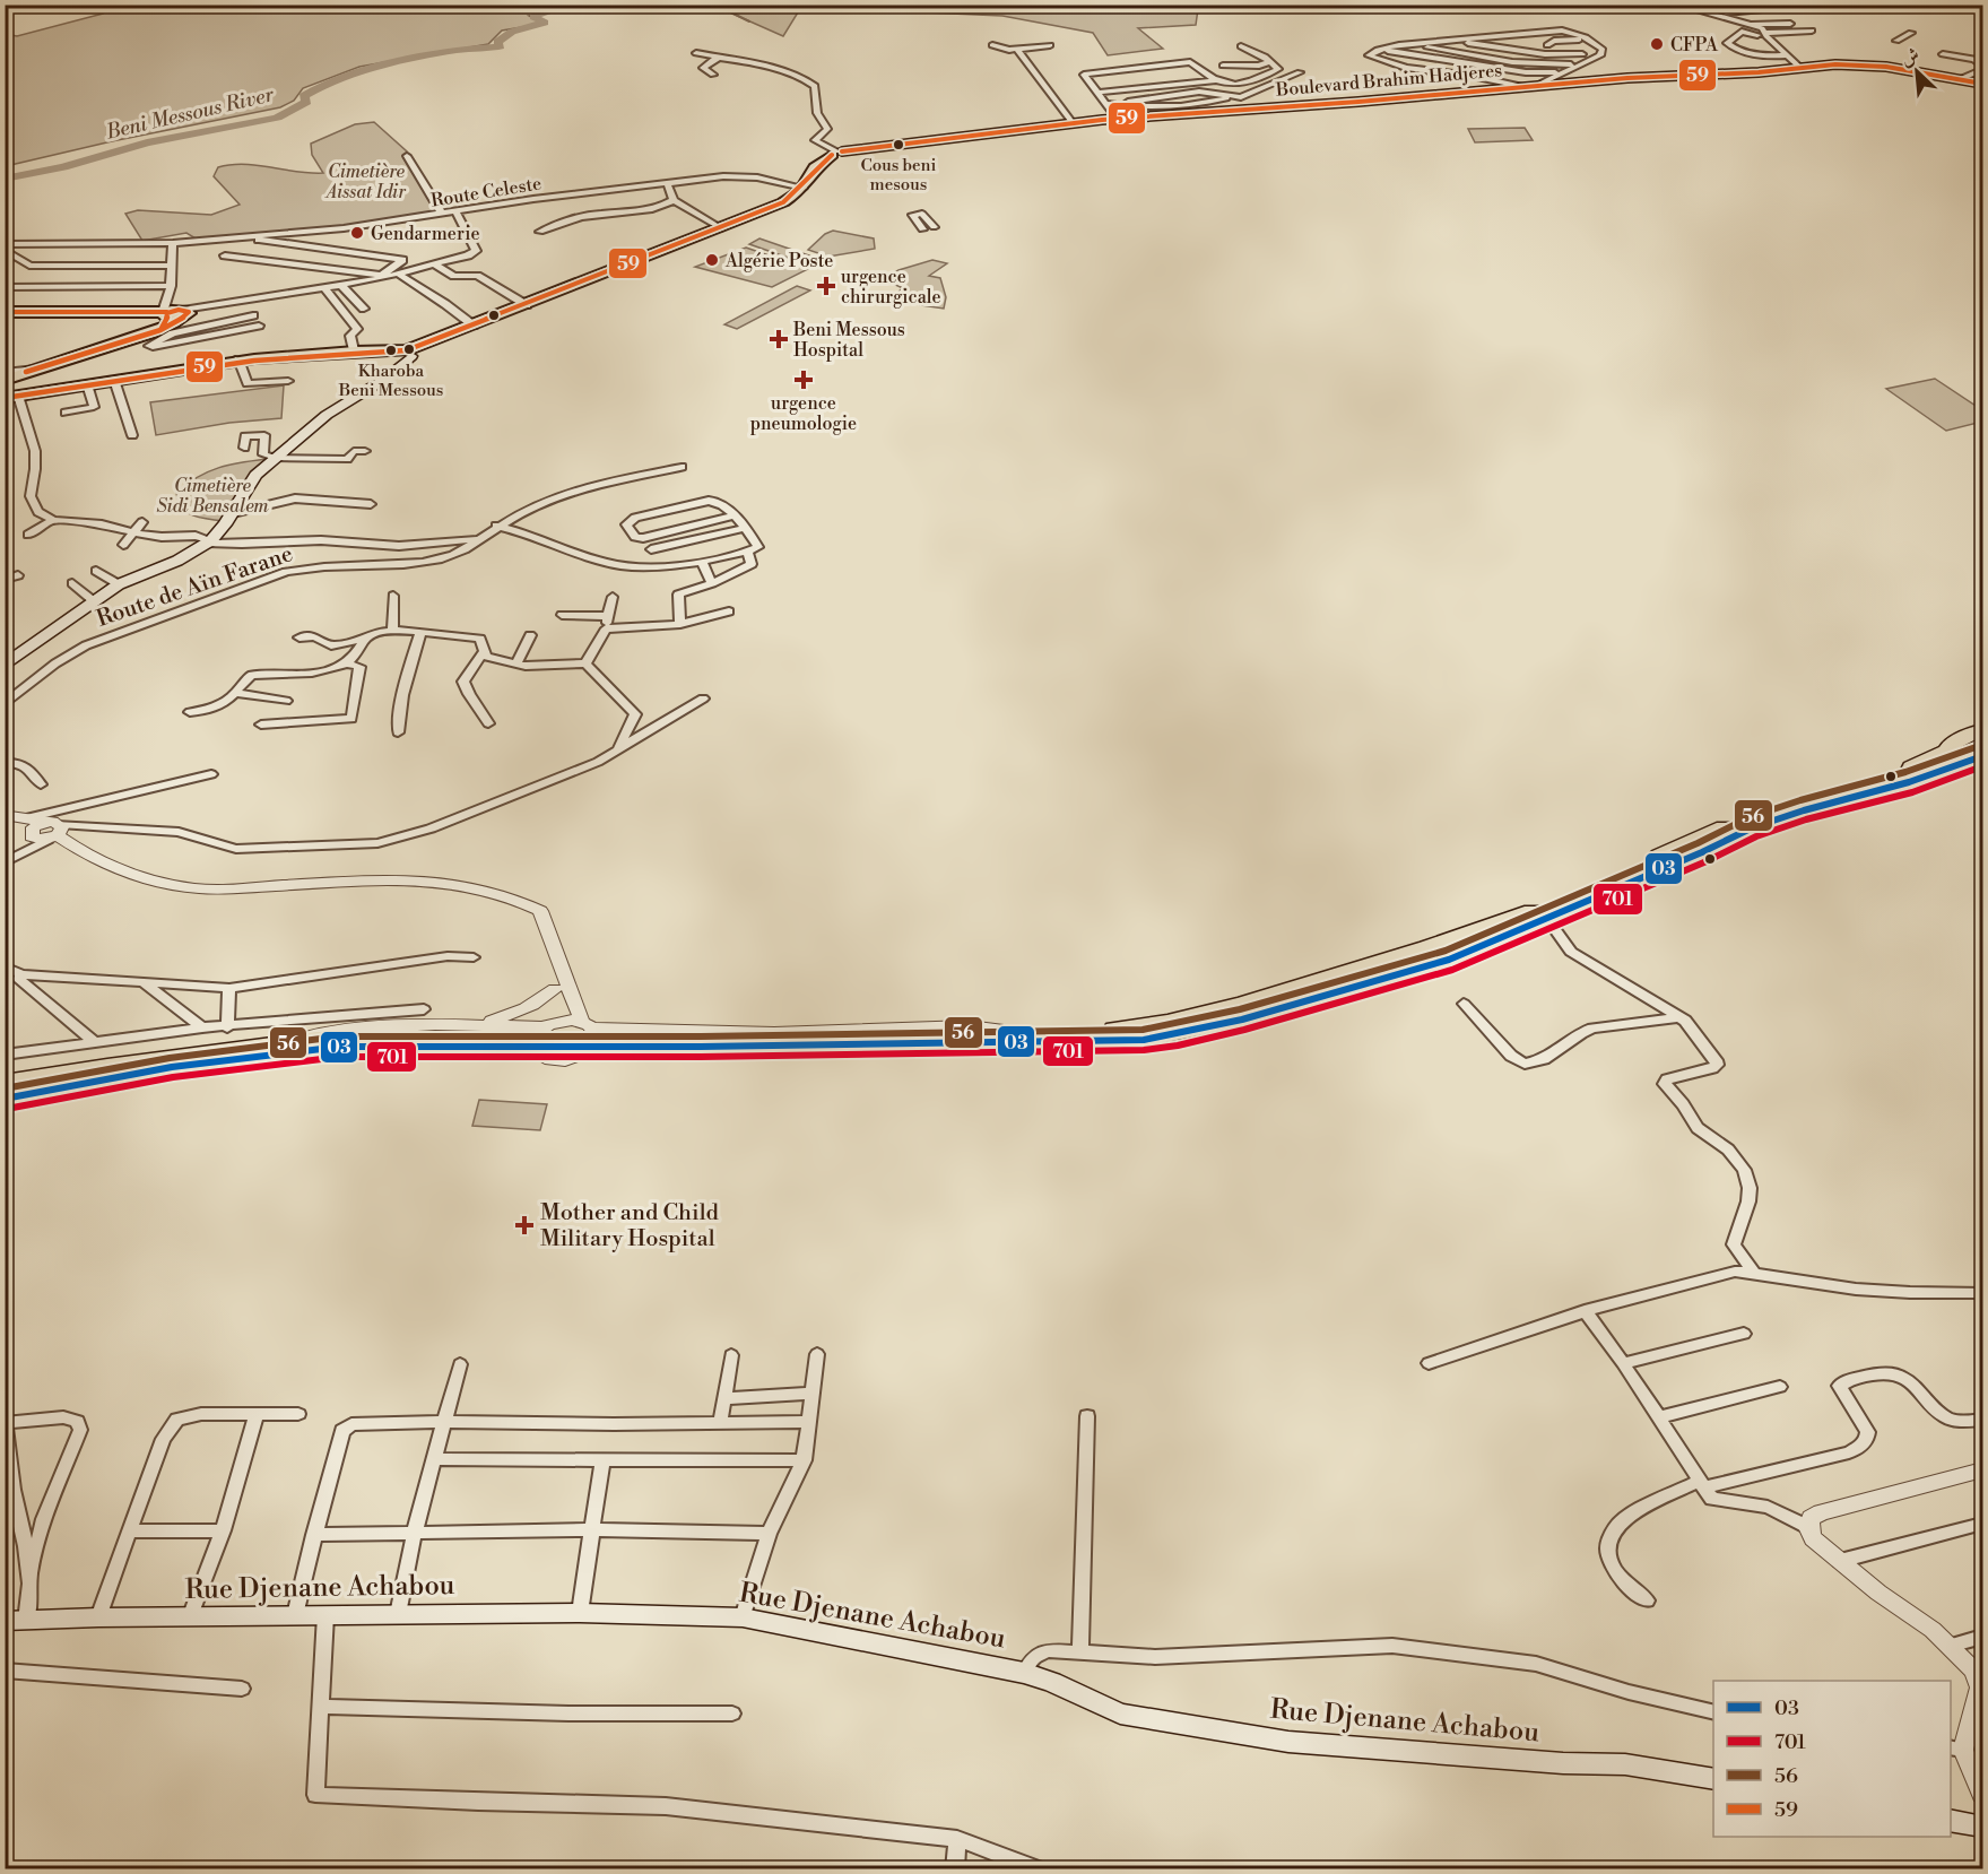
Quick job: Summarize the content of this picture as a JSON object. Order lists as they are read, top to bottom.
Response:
{
  "streets": {
    "main road": ["Boulevard Brahim Hadjeres", "Rue Djenane Achabou"],
    "street": ["Route Celeste", "Route de Aïn Farane"]
  },
  "water": ["Beni Messous River"],
  "parks": ["Cimetière Aissat Idir", "Cimetière Sidi Bensalem"],
  "places": {
    "other": [
      "CFPA",
      "Cous beni mesous",
      "Gendarmerie",
      "Algérie Poste",
      "Kharoba Beni Messous"
    ],
    "health": [
      "urgence chirurgicale",
      "Beni Messous Hospital",
      "urgence pneumologie",
      "Mother and Child Military Hospital"
    ]
  },
  "lines": [
    "transit line 59",
    "transit line 56",
    "transit line 03",
    "transit line 701"
  ],
  "legend": [
    "03",
    "701",
    "56",
    "59"
  ],
  "north": "top left"
}
